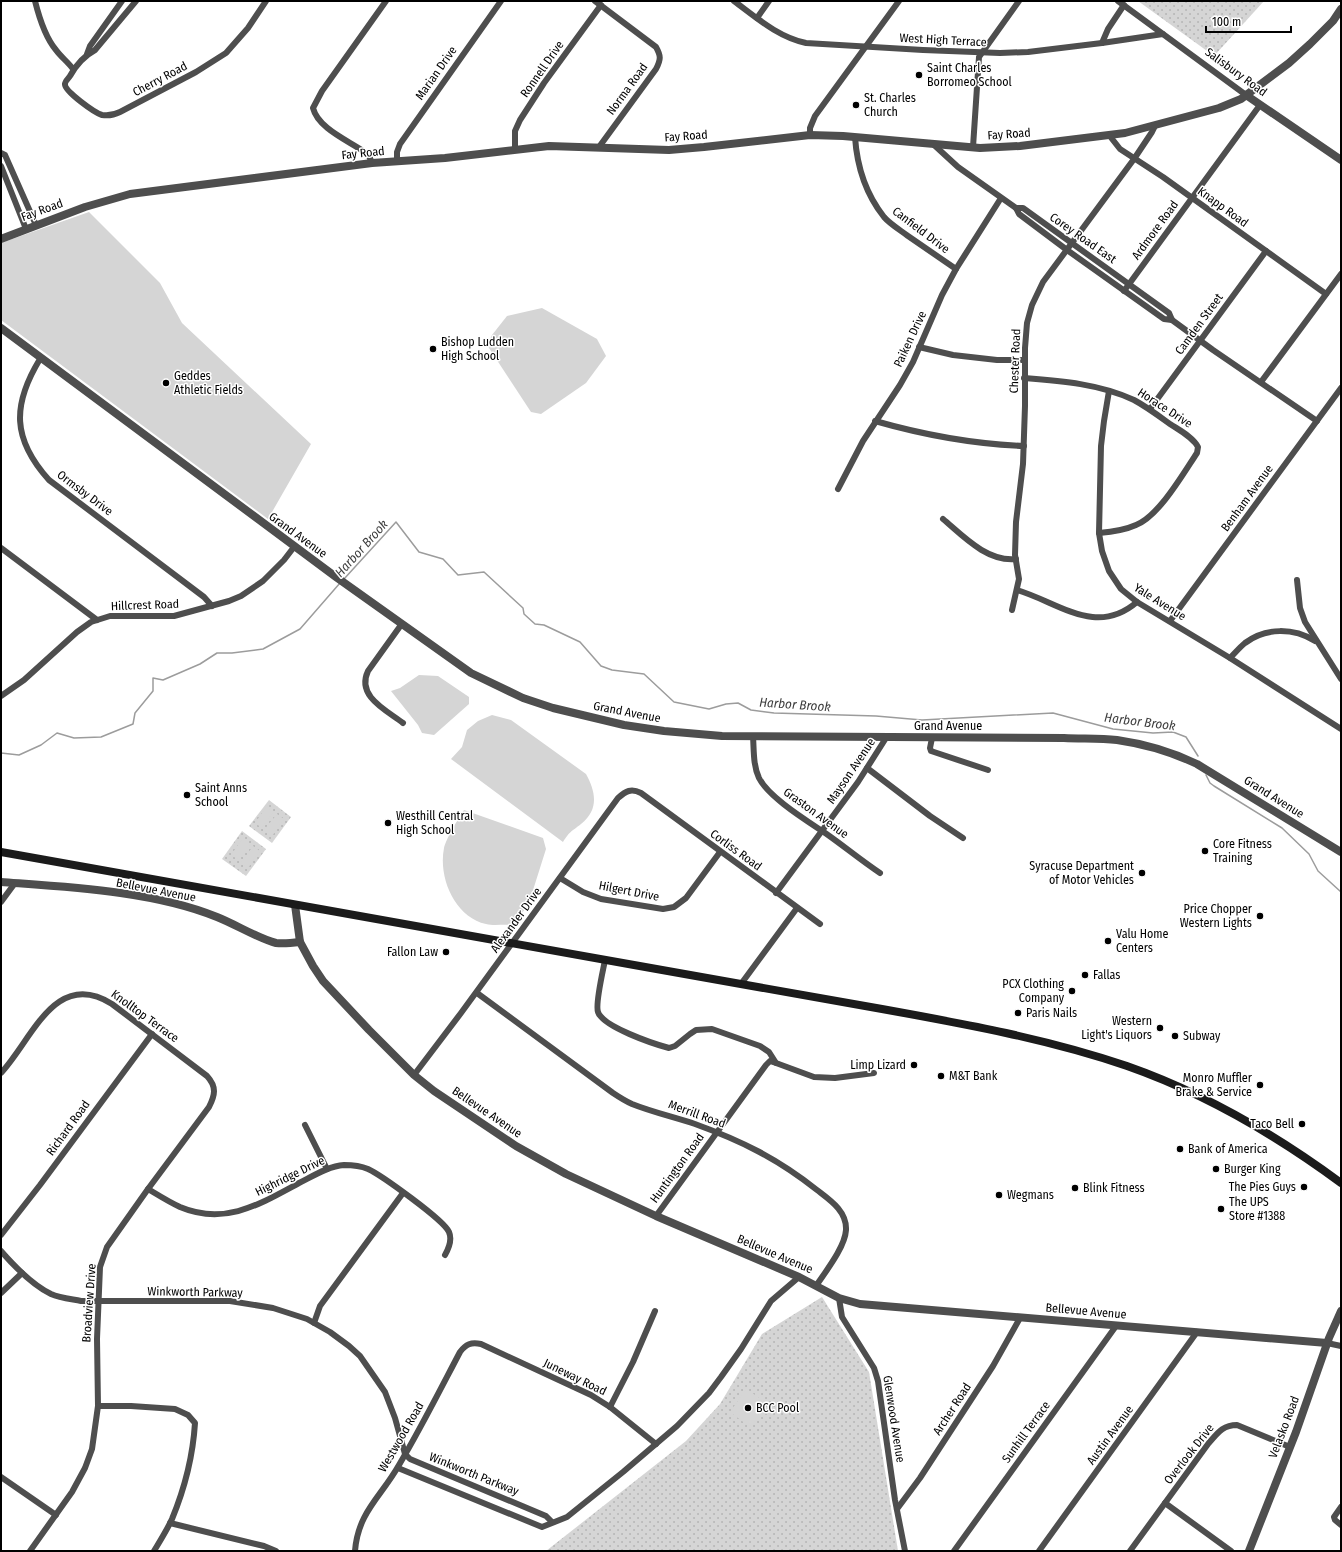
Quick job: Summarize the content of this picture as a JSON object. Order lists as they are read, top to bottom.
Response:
{
  "streets": {
    "street": [
      "West High Terrace",
      "Ronnell Drive",
      "Salisbury Road",
      "Marian Drive",
      "Cherry Road",
      "Norma Road",
      "Fay Road",
      "Knapp Road",
      "Canfield Drive",
      "Ardmore Road",
      "Corey Road East",
      "Camden Street",
      "Paiken Drive",
      "Chester Road",
      "Horace Drive",
      "Ormsby Drive",
      "Benham Avenue",
      "Grand Avenue",
      "Yale Avenue",
      "Hillcrest Road",
      "Mayson Avenue",
      "Graston Avenue",
      "Corliss Road",
      "Bellevue Avenue",
      "Hilgert Drive",
      "Alexander Drive",
      "Knolltop Terrace",
      "Merrill Road",
      "Richard Road",
      "Huntington Road",
      "Highridge Drive",
      "Winkworth Parkway",
      "Broadview Drive",
      "Juneway Road",
      "Archer Road",
      "Glenwood Avenue",
      "Velasko Road",
      "Sunhill Terrace",
      "Austin Avenue",
      "Westwood Road",
      "Overlook Drive"
    ]
  },
  "crossings": [
    ["West High Terrace", "Salisbury Road"],
    ["Ronnell Drive", "Norma Road"],
    ["Ronnell Drive", "Fay Road"],
    ["Salisbury Road", "Fay Road"],
    ["Salisbury Road", "Ardmore Road"],
    ["Marian Drive", "Fay Road"],
    ["Norma Road", "Fay Road"],
    ["Fay Road", "Knapp Road"],
    ["Fay Road", "Canfield Drive"],
    ["Fay Road", "Corey Road East"],
    ["Fay Road", "Chester Road"],
    ["Knapp Road", "Ardmore Road"],
    ["Knapp Road", "Camden Street"],
    ["Knapp Road", "Chester Road"],
    ["Canfield Drive", "Paiken Drive"],
    ["Ardmore Road", "Corey Road East"],
    ["Corey Road East", "Camden Street"],
    ["Corey Road East", "Paiken Drive"],
    ["Corey Road East", "Chester Road"],
    ["Corey Road East", "Benham Avenue"],
    ["Camden Street", "Horace Drive"],
    ["Chester Road", "Horace Drive"],
    ["Horace Drive", "Yale Avenue"],
    ["Ormsby Drive", "Grand Avenue"],
    ["Ormsby Drive", "Hillcrest Road"],
    ["Benham Avenue", "Yale Avenue"],
    ["Grand Avenue", "Hillcrest Road"],
    ["Grand Avenue", "Mayson Avenue"],
    ["Grand Avenue", "Graston Avenue"],
    ["Mayson Avenue", "Graston Avenue"],
    ["Mayson Avenue", "Corliss Road"],
    ["Corliss Road", "Hilgert Drive"],
    ["Corliss Road", "Alexander Drive"],
    ["Bellevue Avenue", "Alexander Drive"],
    ["Bellevue Avenue", "Merrill Road"],
    ["Bellevue Avenue", "Huntington Road"],
    ["Bellevue Avenue", "Winkworth Parkway"],
    ["Bellevue Avenue", "Archer Road"],
    ["Bellevue Avenue", "Glenwood Avenue"],
    ["Bellevue Avenue", "Velasko Road"],
    ["Bellevue Avenue", "Sunhill Terrace"],
    ["Bellevue Avenue", "Austin Avenue"],
    ["Hilgert Drive", "Alexander Drive"],
    ["Alexander Drive", "Merrill Road"],
    ["Knolltop Terrace", "Richard Road"],
    ["Knolltop Terrace", "Broadview Drive"],
    ["Merrill Road", "Huntington Road"],
    ["Highridge Drive", "Broadview Drive"],
    ["Winkworth Parkway", "Broadview Drive"],
    ["Winkworth Parkway", "Juneway Road"],
    ["Winkworth Parkway", "Westwood Road"],
    ["Juneway Road", "Westwood Road"],
    ["Archer Road", "Glenwood Avenue"],
    ["Velasko Road", "Overlook Drive"]
  ],
  "water": ["Harbor Brook"],
  "places": [
    "Saint Charles Borromeo School",
    "St. Charles Church",
    "Bishop Ludden High School",
    "Geddes Athletic Fields",
    "Saint Anns School",
    "Westhill Central High School",
    "Core Fitness Training",
    "Syracuse Department of Motor Vehicles",
    "Price Chopper Western Lights",
    "Valu Home Centers",
    "Fallon Law",
    "Fallas",
    "PCX Clothing Company",
    "Paris Nails",
    "Western Light's Liquors",
    "Subway",
    "Limp Lizard",
    "M&T Bank",
    "Monro Muffler Brake & Service",
    "Taco Bell",
    "Bank of America",
    "Burger King",
    "The Pies Guys",
    "Blink Fitness",
    "Wegmans",
    "The UPS Store #1388",
    "BCC Pool"
  ],
  "scale_bar": "100 m"
}
